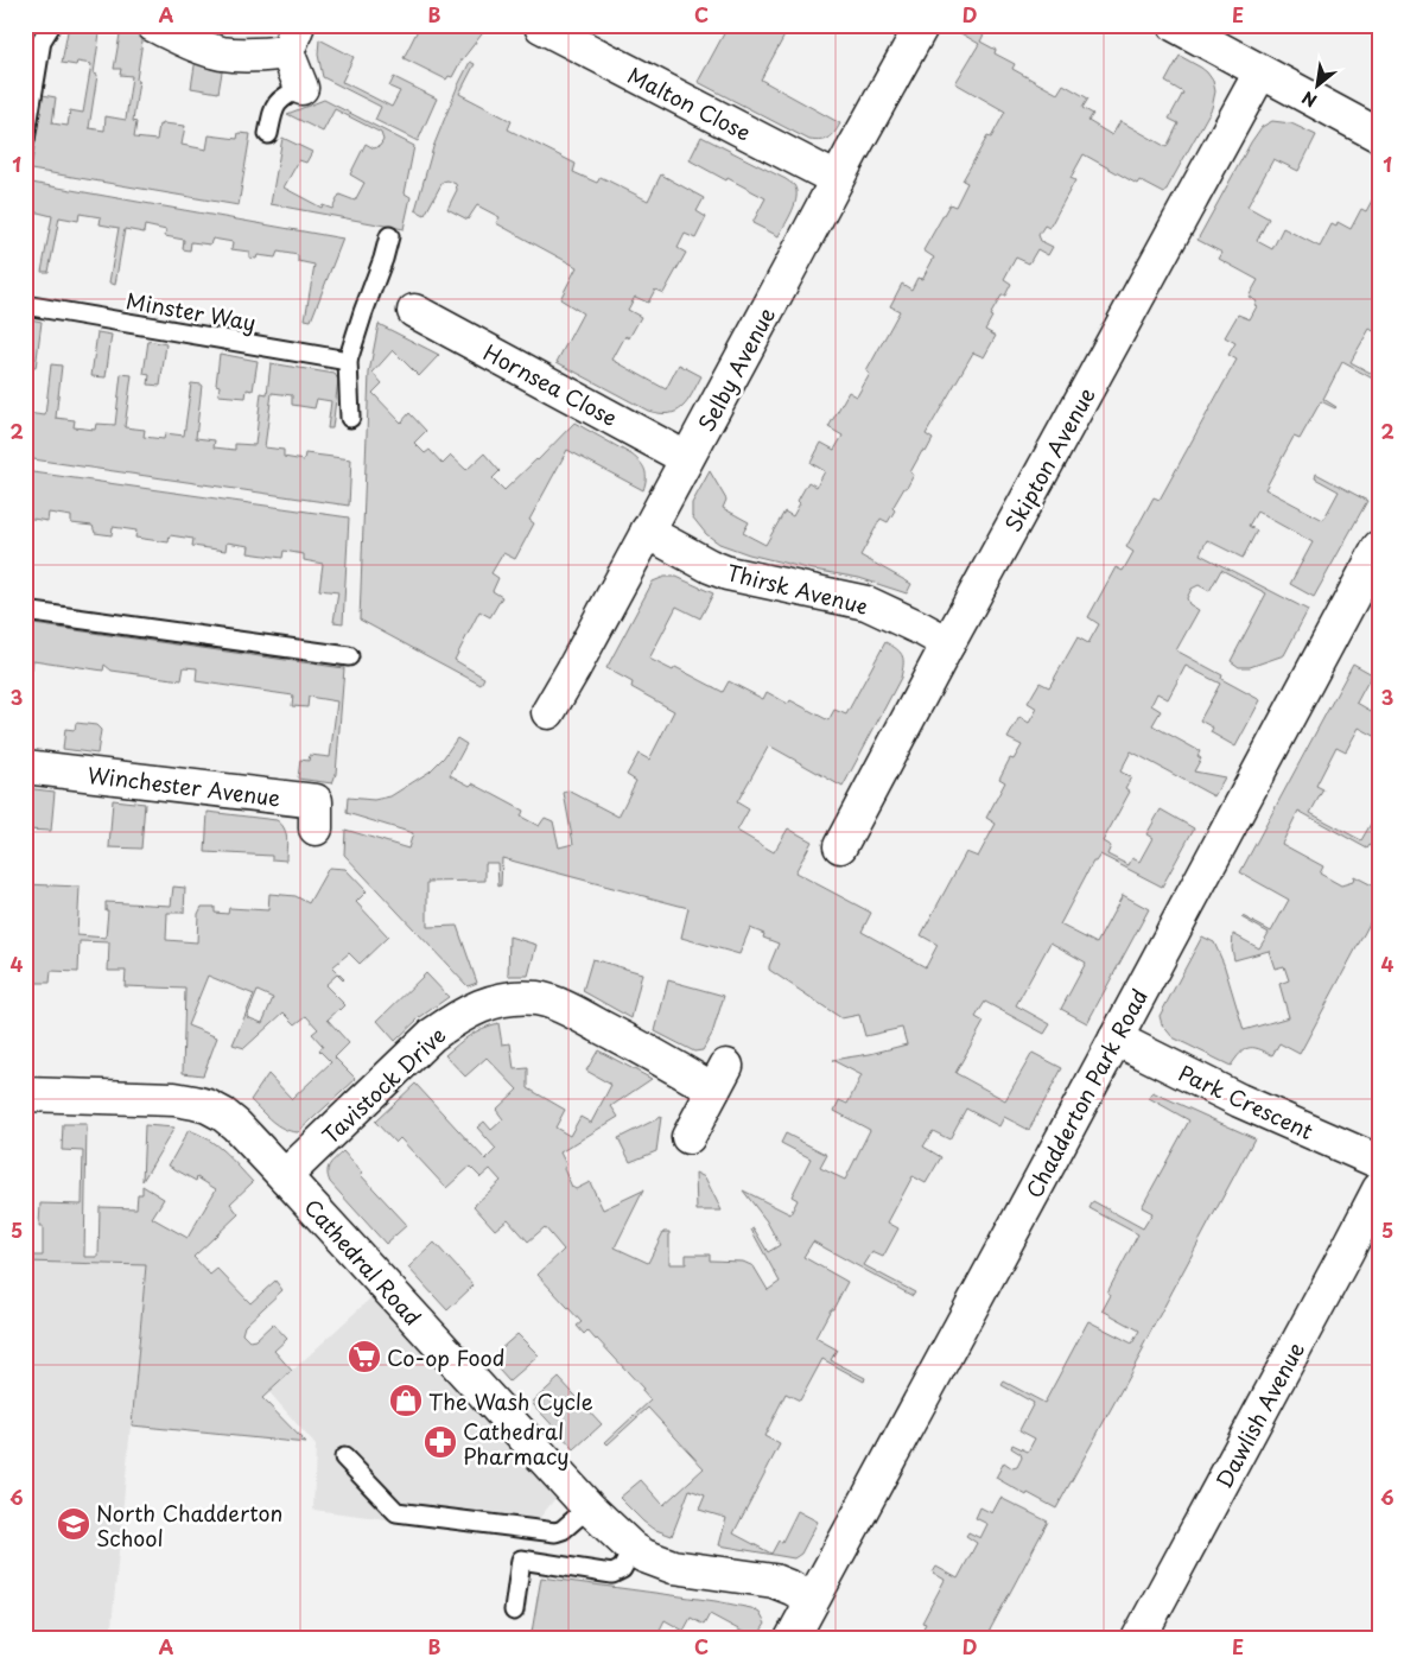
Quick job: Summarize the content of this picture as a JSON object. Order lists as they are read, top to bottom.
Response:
{
  "streets": {
    "street": [
      "Malton Close",
      "Selby Avenue",
      "Hornsea Close",
      "Skipton Avenue",
      "Thirsk Avenue",
      "Winchester Avenue",
      "Tavistock Drive",
      "Chadderton Park Road",
      "Park Crescent",
      "Cathedral Road",
      "Dawlish Avenue"
    ],
    "lane": ["Minster Way"]
  },
  "crossings": [
    ["Malton Close", "Selby Avenue"],
    ["Selby Avenue", "Hornsea Close"],
    ["Selby Avenue", "Thirsk Avenue"],
    ["Skipton Avenue", "Thirsk Avenue"],
    ["Tavistock Drive", "Cathedral Road"],
    ["Chadderton Park Road", "Park Crescent"],
    ["Chadderton Park Road", "Cathedral Road"]
  ],
  "places": {
    "supermarket": ["Co-op Food"],
    "shop": ["The Wash Cycle"],
    "pharmacy": ["Cathedral Pharmacy"],
    "school or university": ["North Chadderton School"]
  },
  "north": "bottom left",
  "grid": {
    "columns": [
      "A",
      "B",
      "C",
      "D",
      "E"
    ],
    "rows": [
      "1",
      "2",
      "3",
      "4",
      "5",
      "6"
    ]
  }
}
